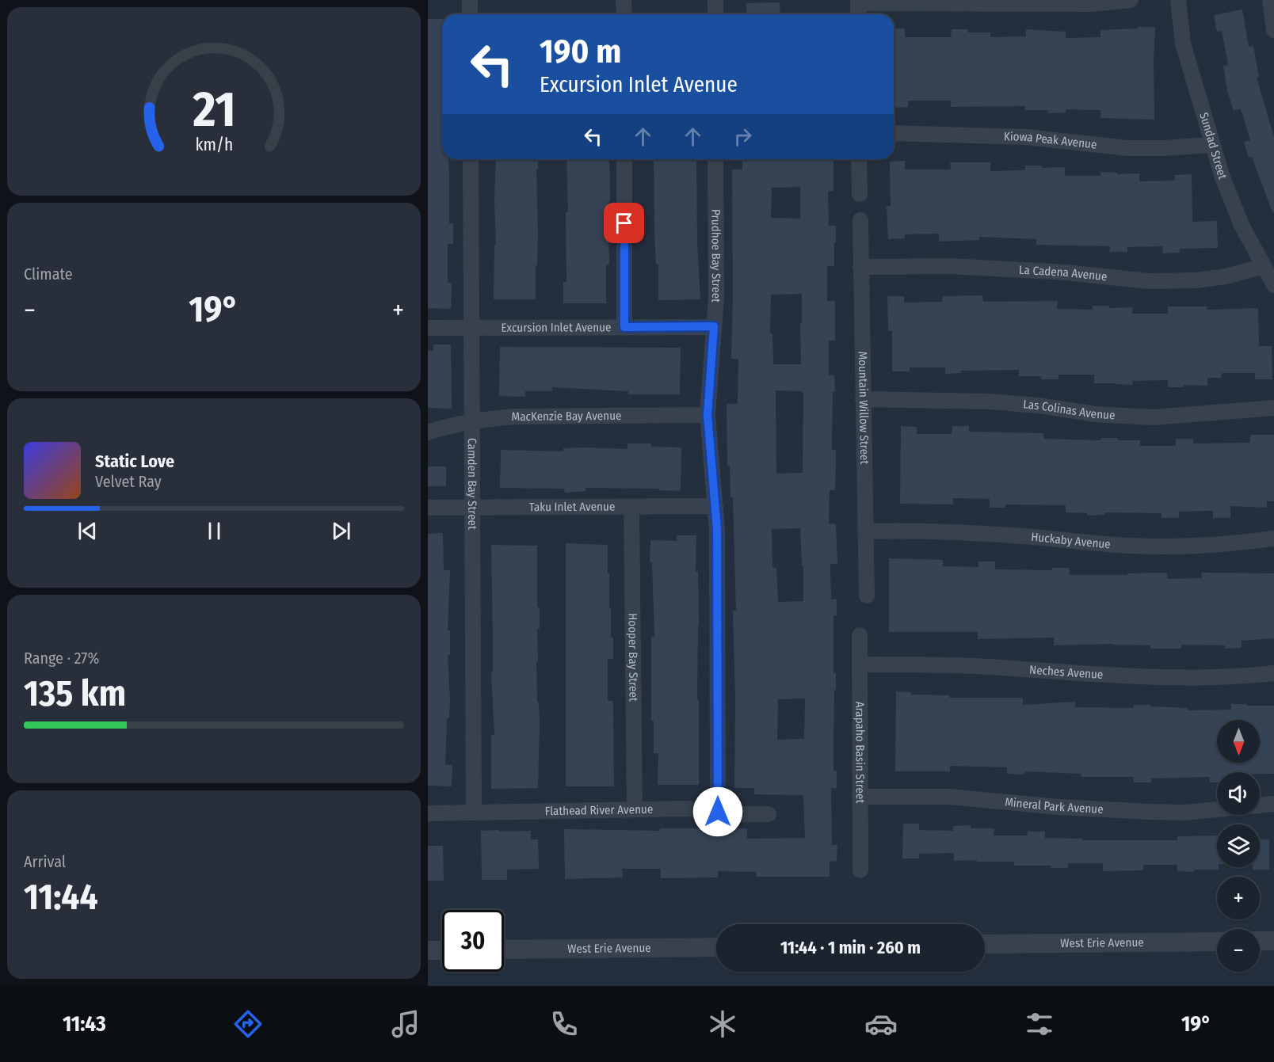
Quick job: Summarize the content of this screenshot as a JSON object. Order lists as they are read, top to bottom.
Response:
{
  "streets": {
    "street": [
      "Kiowa Peak Avenue",
      "Sundad Street",
      "Prudhoe Bay Street",
      "La Cadena Avenue",
      "Excursion Inlet Avenue",
      "Mountain Willow Street",
      "Las Colinas Avenue",
      "MacKenzie Bay Avenue",
      "Camden Bay Street",
      "Taku Inlet Avenue",
      "Huckaby Avenue",
      "Hooper Bay Street",
      "Neches Avenue",
      "Arapaho Basin Street",
      "Mineral Park Avenue",
      "Flathead River Avenue",
      "West Erie Avenue"
    ]
  },
  "crossings": [
    ["Kiowa Peak Avenue", "Sundad Street"],
    ["Sundad Street", "La Cadena Avenue"],
    ["Prudhoe Bay Street", "Excursion Inlet Avenue"],
    ["Prudhoe Bay Street", "MacKenzie Bay Avenue"],
    ["Prudhoe Bay Street", "Taku Inlet Avenue"],
    ["Prudhoe Bay Street", "Flathead River Avenue"],
    ["La Cadena Avenue", "Mountain Willow Street"],
    ["Excursion Inlet Avenue", "Camden Bay Street"],
    ["Mountain Willow Street", "Las Colinas Avenue"],
    ["Mountain Willow Street", "Huckaby Avenue"],
    ["MacKenzie Bay Avenue", "Camden Bay Street"],
    ["Camden Bay Street", "Taku Inlet Avenue"],
    ["Camden Bay Street", "Flathead River Avenue"],
    ["Taku Inlet Avenue", "Hooper Bay Street"],
    ["Hooper Bay Street", "Flathead River Avenue"],
    ["Neches Avenue", "Arapaho Basin Street"],
    ["Arapaho Basin Street", "Mineral Park Avenue"]
  ],
  "north": "bottom",
  "page": {
    "turn": ["190 m", "Excursion Inlet Avenue"],
    "tile": [
      "Climate",
      ["Range · 27%", "135 km"],
      ["Arrival", "11:44"]
    ],
    "heat": ["−", "19°", "+"],
    "song": ["Static Love", "Velvet Ray"],
    "map_buttons": ["+", "−"],
    "limit": "30",
    "trip": "11:44 · 1 min · 260 m",
    "tabs": ["11:43", "19°"],
    "gauge": ["21", "km/h"]
  }
}
